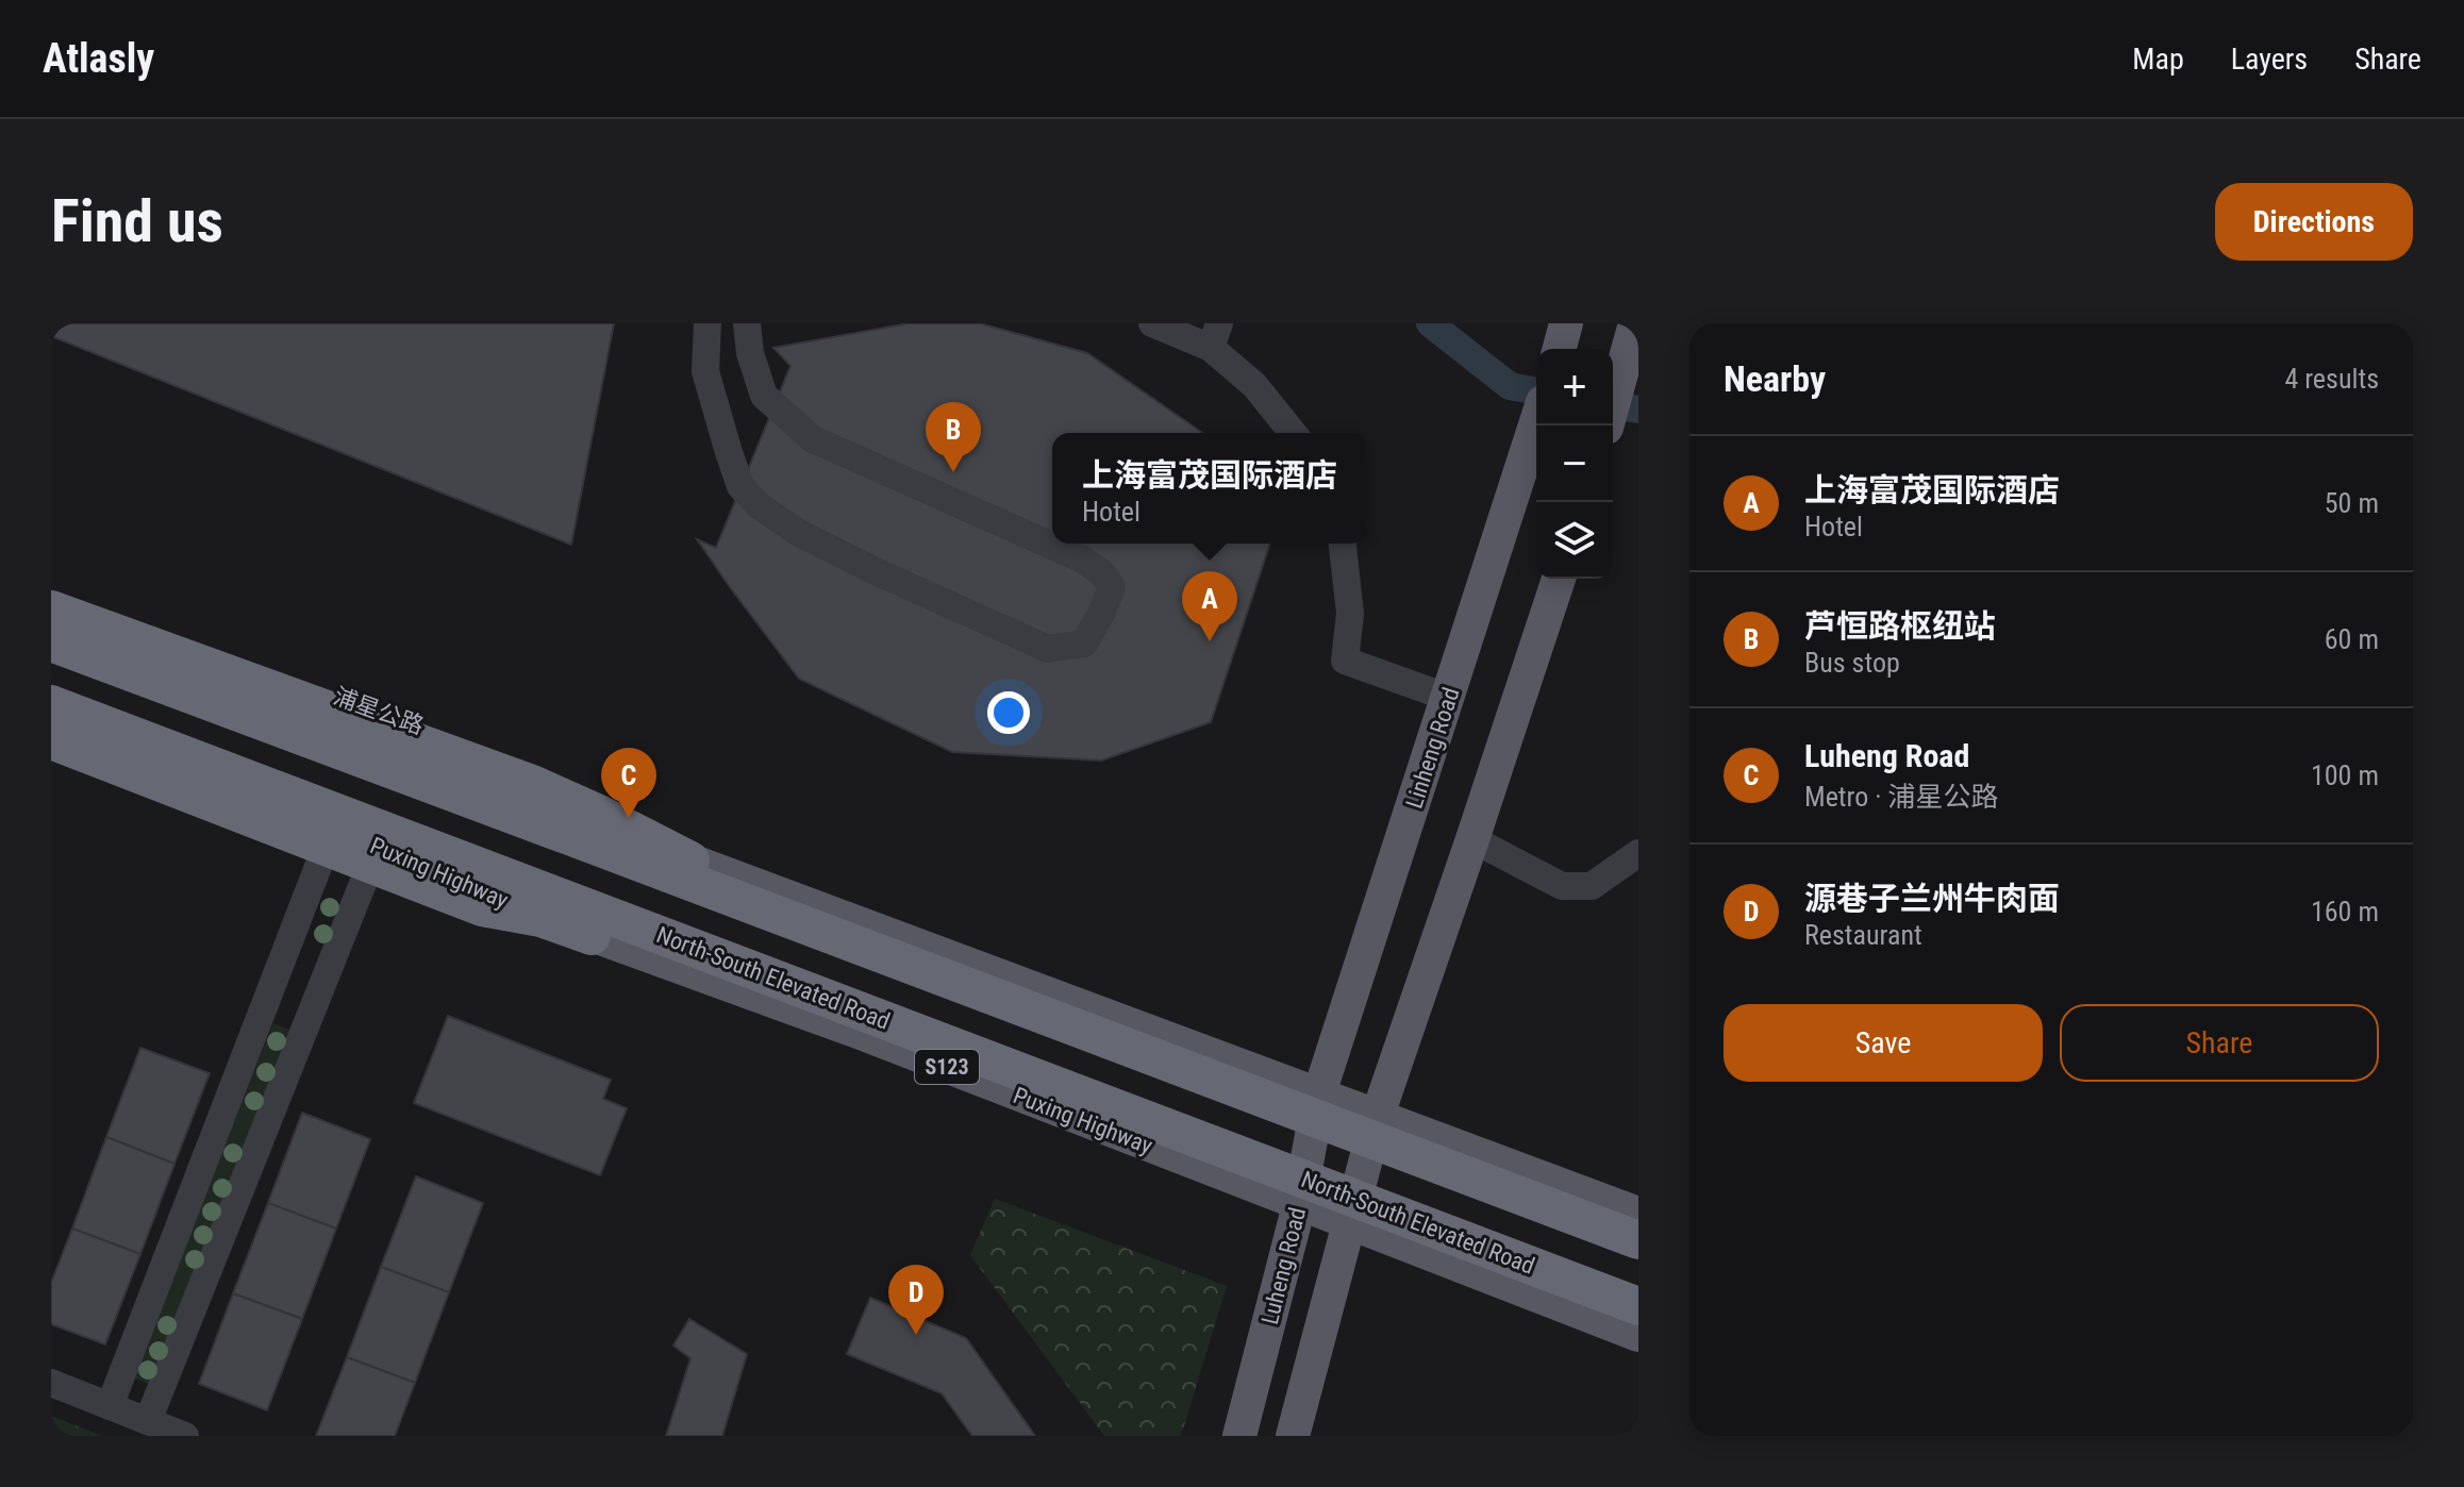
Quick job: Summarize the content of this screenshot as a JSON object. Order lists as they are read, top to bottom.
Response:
{
  "streets": {
    "highway": ["North-South Elevated Road"],
    "main road": [
      "浦星公路",
      "Linheng Road",
      "Puxing Highway",
      "S123",
      "Luheng Road"
    ]
  },
  "crossings": [
    ["Linheng Road", "Luheng Road"],
    ["Puxing Highway", "Luheng Road"]
  ],
  "page": {
    "header": "Atlasly",
    "nav": ["Map", "Layers", "Share"],
    "buttons": [
      "Directions",
      ["Save", "Share"]
    ],
    "title": "Find us",
    "heading": ["Nearby", "4 results"],
    "map_buttons": ["+", "−"],
    "pins": [
      "B",
      "A",
      "C",
      "D"
    ],
    "popup": ["上海富茂国际酒店", "Hotel"],
    "list": [
      {
        "mark": "A",
        "name": "上海富茂国际酒店",
        "note": "Hotel",
        "value": "50 m"
      },
      {
        "mark": "B",
        "name": "芦恒路枢纽站",
        "note": "Bus stop",
        "value": "60 m"
      },
      {
        "mark": "C",
        "name": "Luheng Road",
        "note": "Metro · 浦星公路",
        "value": "100 m"
      },
      {
        "mark": "D",
        "name": "源巷子兰州牛肉面",
        "note": "Restaurant",
        "value": "160 m"
      }
    ]
  }
}
